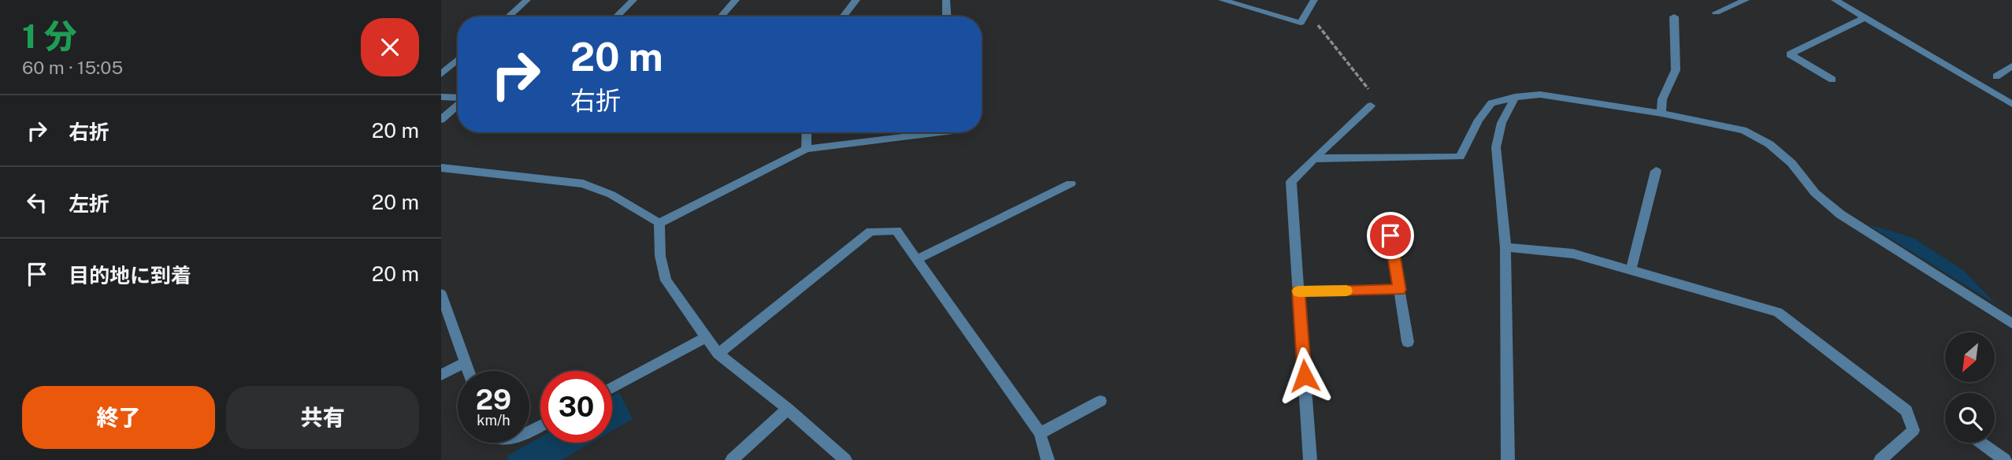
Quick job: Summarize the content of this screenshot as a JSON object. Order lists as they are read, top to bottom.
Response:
{
  "north": "bottom left",
  "page": {
    "heading": ["1 分", "60 m · 15:05"],
    "turn": ["20 m", "右折"],
    "list": [
      {
        "name": "右折",
        "value": "20 m"
      },
      {
        "name": "左折",
        "value": "20 m"
      },
      {
        "name": "目的地に到着",
        "value": "20 m"
      }
    ],
    "speed": "29 km/h",
    "limit": "30",
    "buttons": ["終了", "共有"]
  }
}
